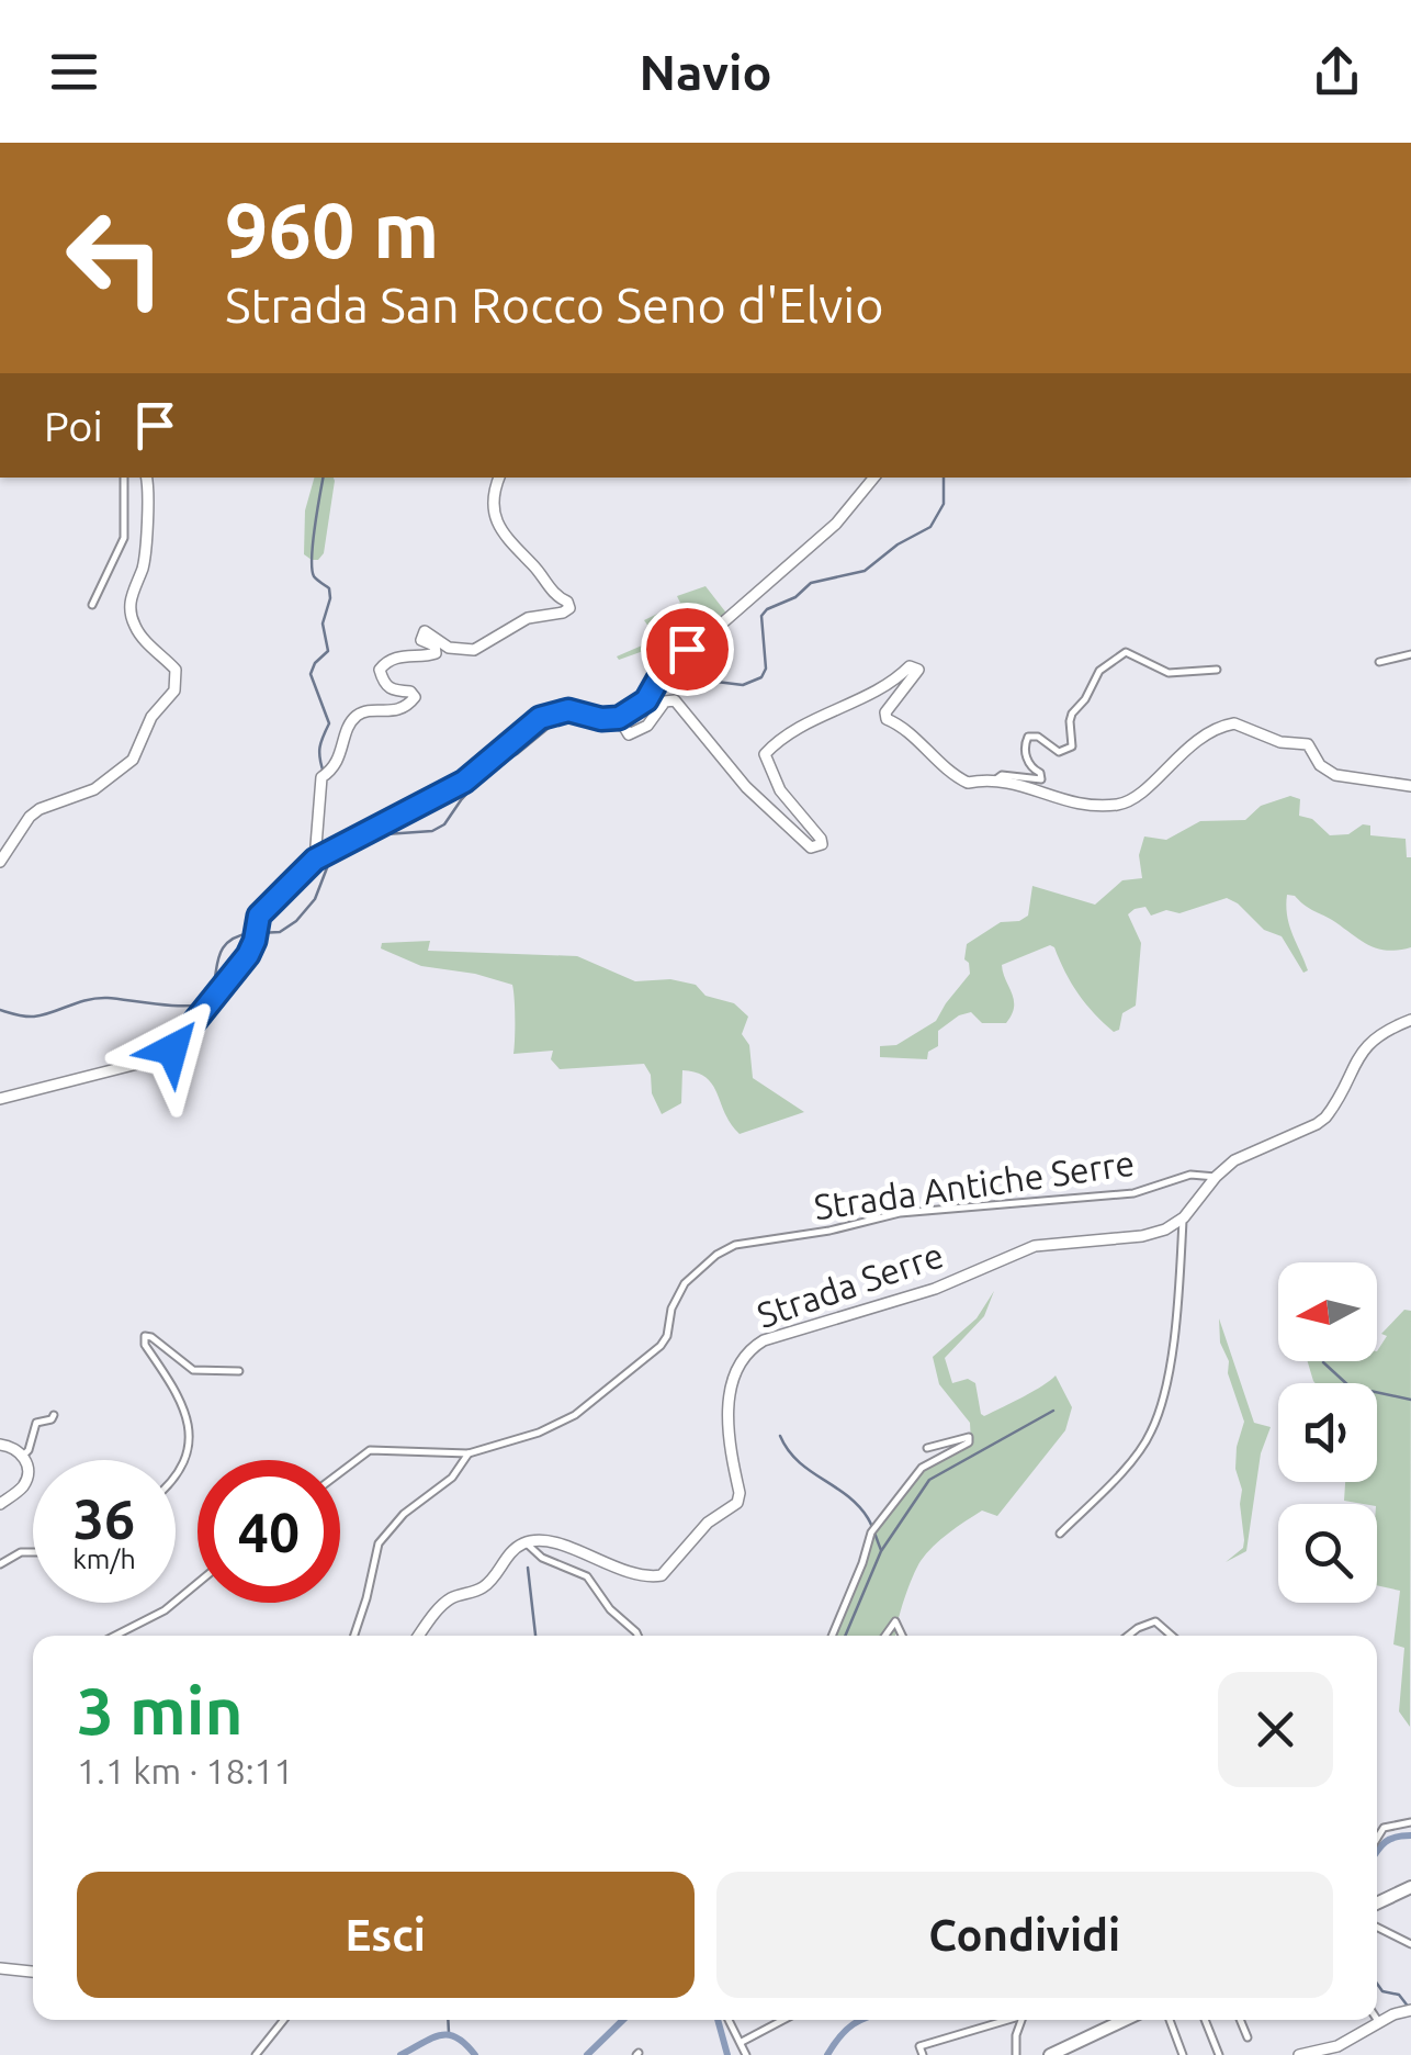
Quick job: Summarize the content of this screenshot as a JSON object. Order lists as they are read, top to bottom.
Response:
{
  "streets": {
    "street": ["Strada Antiche Serre", "Strada Serre"]
  },
  "crossings": [
    ["Strada Antiche Serre", "Strada Serre"]
  ],
  "north": "left",
  "page": {
    "header": "Navio",
    "turn": ["960 m", "Strada San Rocco Seno d'Elvio"],
    "then": "Poi",
    "speed": "36 km/h",
    "limit": "40",
    "heading": ["3 min", "1.1 km · 18:11"],
    "buttons": ["Esci", "Condividi"]
  }
}
